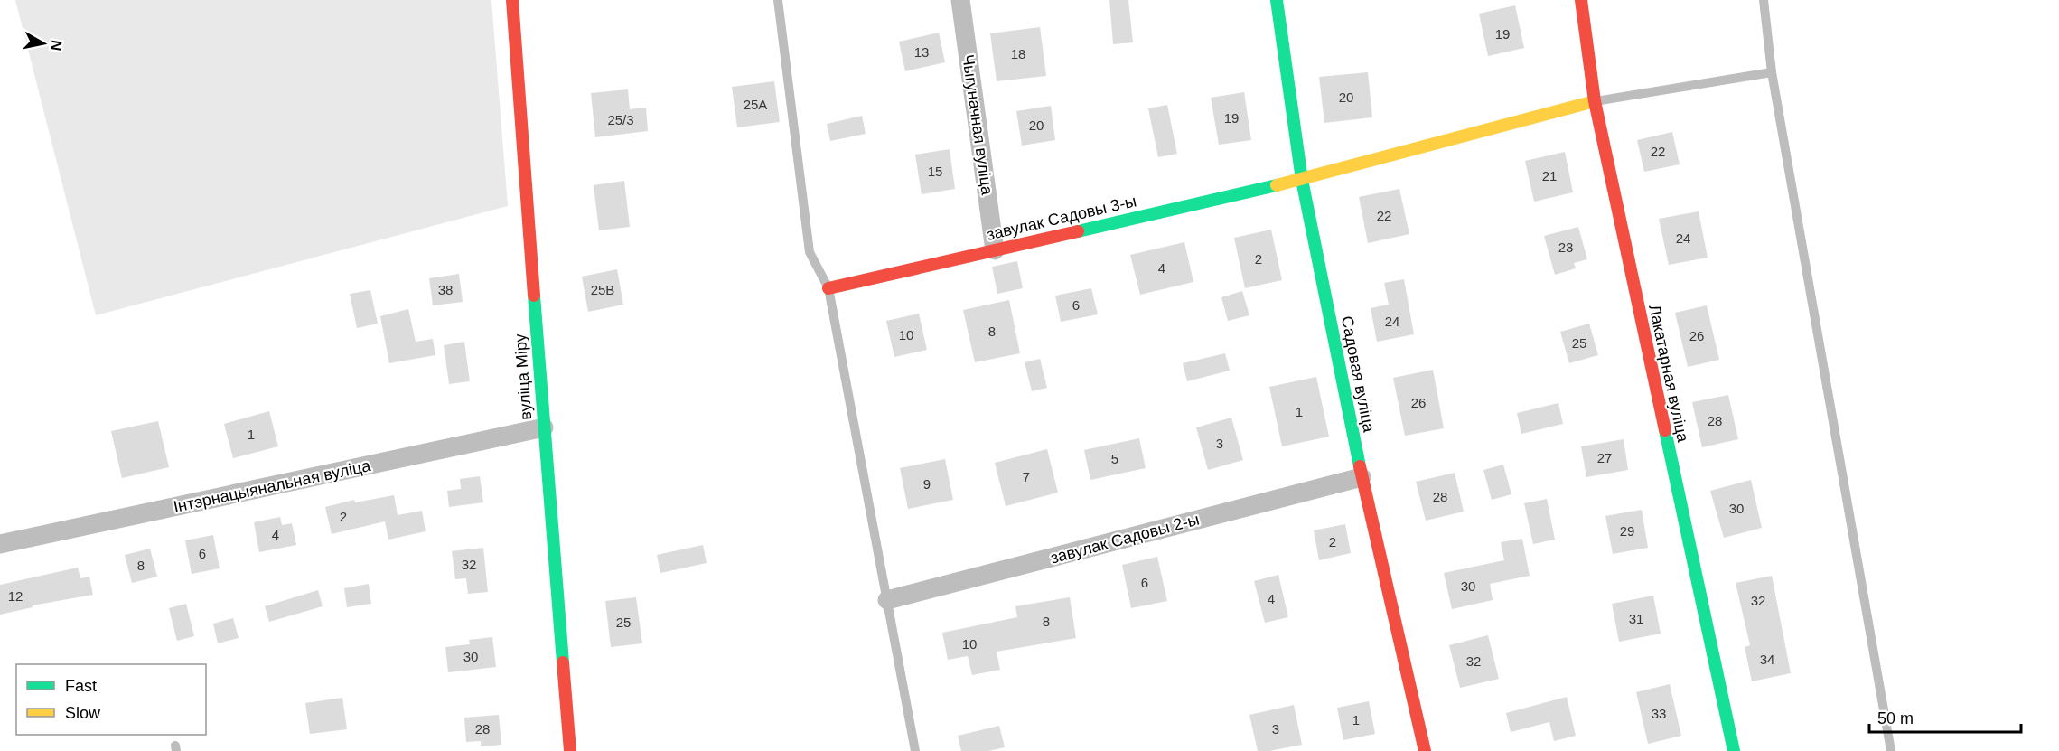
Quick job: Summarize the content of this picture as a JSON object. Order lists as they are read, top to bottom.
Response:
{
  "streets": {
    "street": [
      "Чыгуначная вуліца",
      "завулак Садовы 3-ы",
      "Лакатарная вуліца",
      "Садовая вуліца",
      "вуліца Міру",
      "Інтэрнацыянальная вуліца",
      "завулак Садовы 2-ы"
    ]
  },
  "crossings": [
    ["Чыгуначная вуліца", "завулак Садовы 3-ы"],
    ["завулак Садовы 3-ы", "Лакатарная вуліца"],
    ["завулак Садовы 3-ы", "Садовая вуліца"],
    ["Садовая вуліца", "завулак Садовы 2-ы"],
    ["вуліца Міру", "Інтэрнацыянальная вуліца"]
  ],
  "house_numbers": [
    "19",
    "13",
    "18",
    "20",
    "25А",
    "19",
    "25/3",
    "20",
    "22",
    "15",
    "21",
    "22",
    "24",
    "23",
    "2",
    "4",
    "38",
    "25В",
    "6",
    "24",
    "8",
    "10",
    "26",
    "25",
    "26",
    "1",
    "28",
    "1",
    "3",
    "27",
    "5",
    "7",
    "9",
    "28",
    "30",
    "2",
    "29",
    "4",
    "2",
    "6",
    "32",
    "8",
    "6",
    "30",
    "12",
    "4",
    "32",
    "31",
    "8",
    "25",
    "10",
    "30",
    "34",
    "32",
    "33",
    "1",
    "28",
    "3"
  ],
  "legend": ["Fast", "Slow"],
  "scale_bar": "50 m",
  "north": "right"
}
